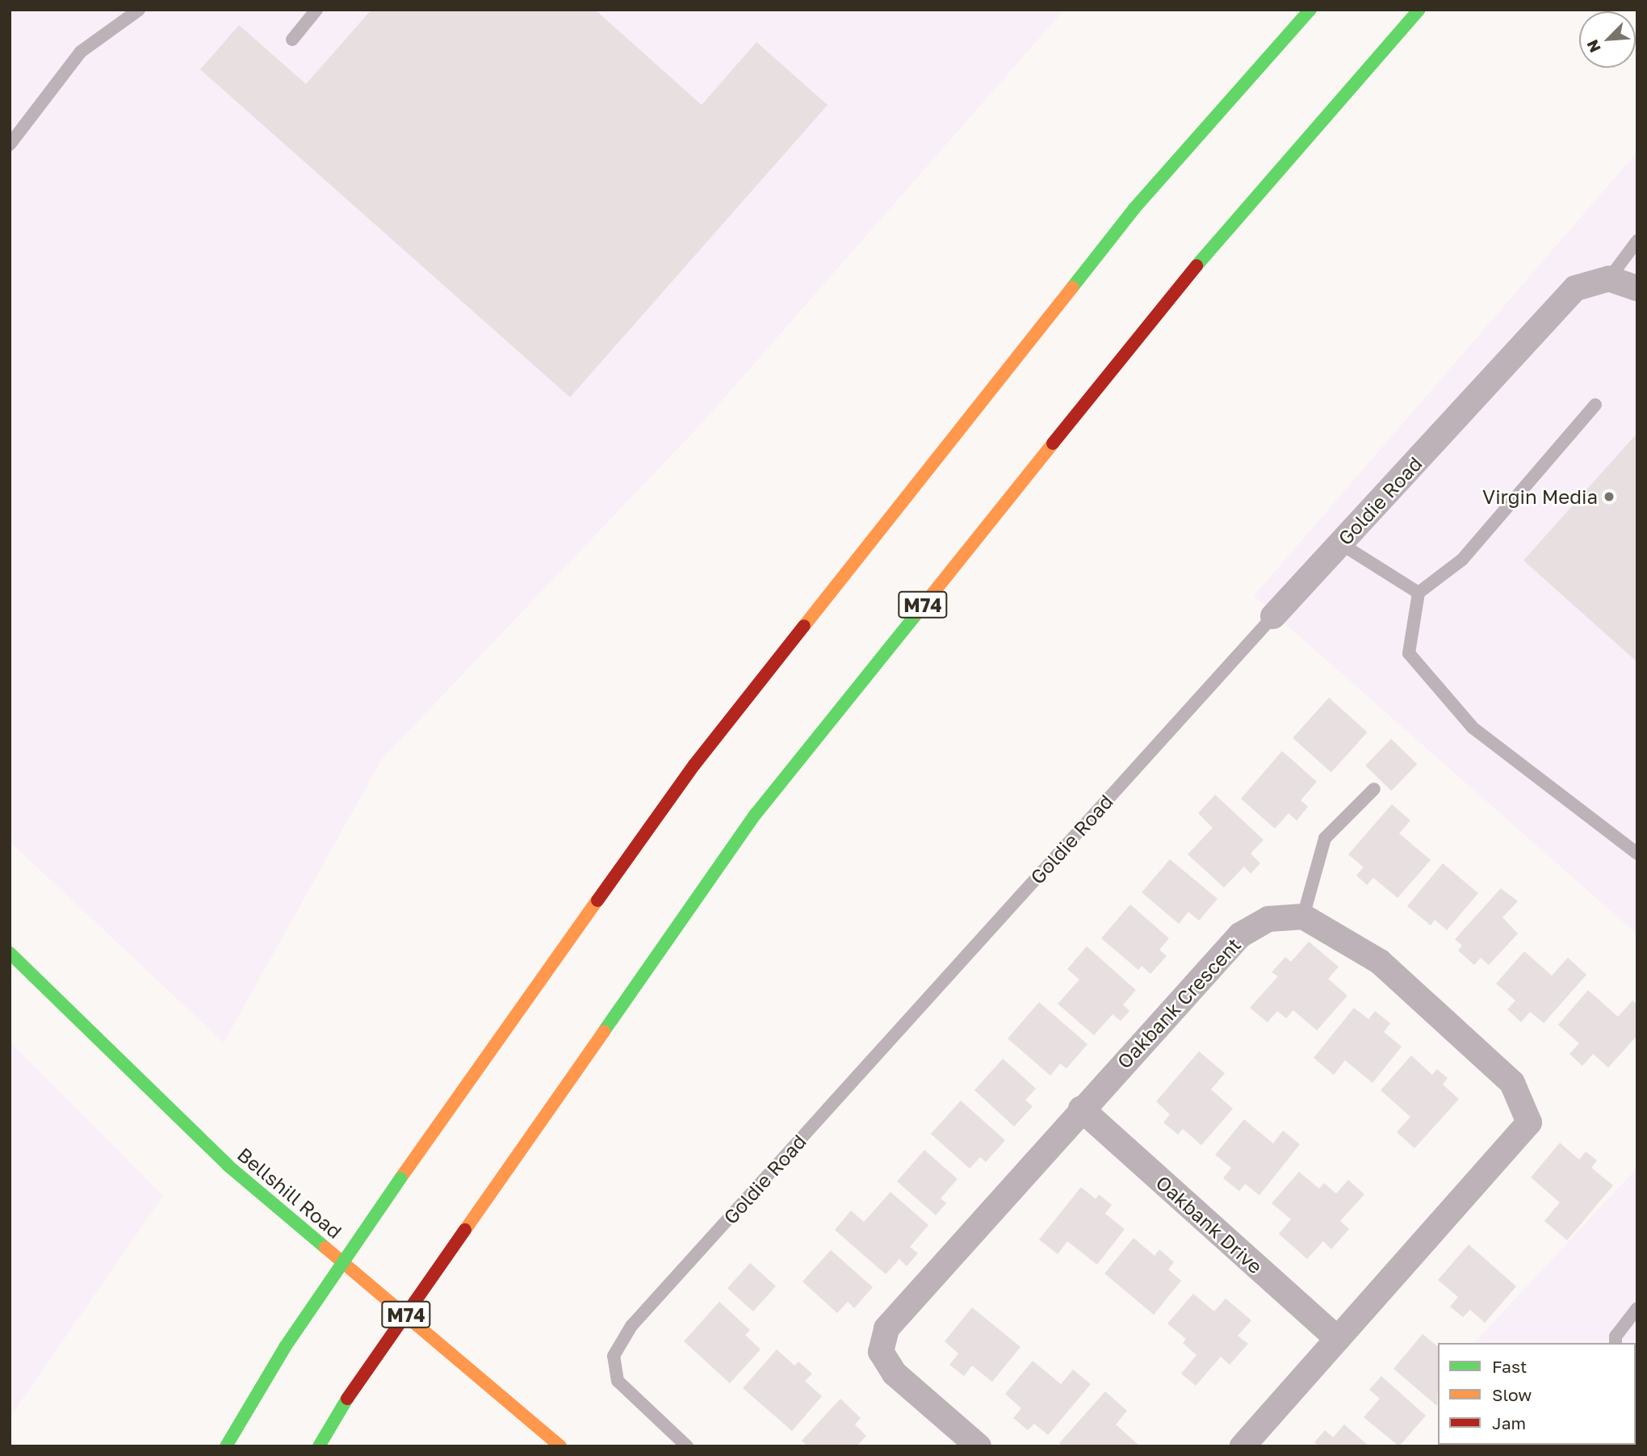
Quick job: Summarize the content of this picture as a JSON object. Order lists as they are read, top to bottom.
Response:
{
  "streets": {
    "main road": ["M74", "Bellshill Road"],
    "street": ["Goldie Road", "Oakbank Crescent", "Oakbank Drive"]
  },
  "crossings": [
    ["Oakbank Crescent", "Oakbank Drive"]
  ],
  "places": ["Virgin Media"],
  "legend": ["Fast", "Slow", "Jam"],
  "north": "bottom left"
}
